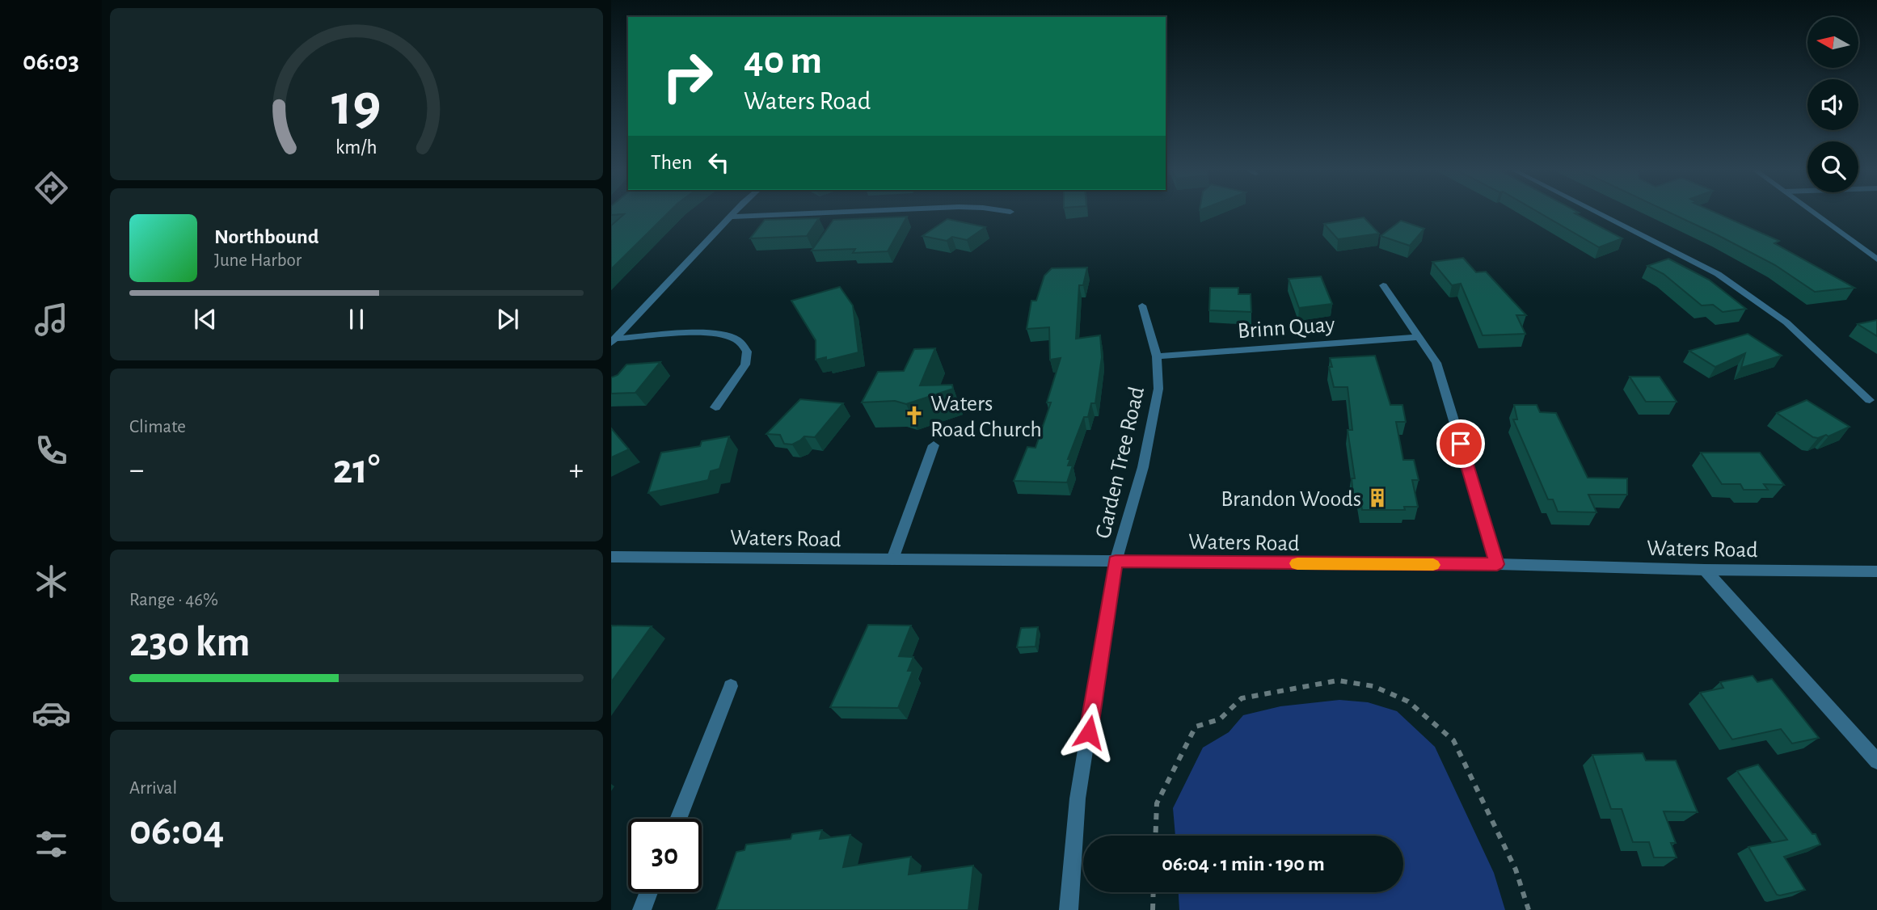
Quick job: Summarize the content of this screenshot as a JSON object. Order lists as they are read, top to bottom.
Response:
{
  "streets": {
    "street": ["Brinn Quay", "Garden Tree Road", "Waters Road"]
  },
  "crossings": [
    ["Brinn Quay", "Garden Tree Road"],
    ["Garden Tree Road", "Waters Road"]
  ],
  "places": {
    "church": ["Waters Road Church"],
    "building": ["Brandon Woods"]
  },
  "north": "left",
  "page": {
    "tabs": "06:03",
    "turn": ["40 m", "Waters Road"],
    "then": "Then",
    "song": ["Northbound", "June Harbor"],
    "tile": [
      "Climate",
      ["Range · 46%", "230 km"],
      ["Arrival", "06:04"]
    ],
    "heat": ["−", "21°", "+"],
    "limit": "30",
    "trip": "06:04 · 1 min · 190 m",
    "gauge": ["19", "km/h"]
  }
}
